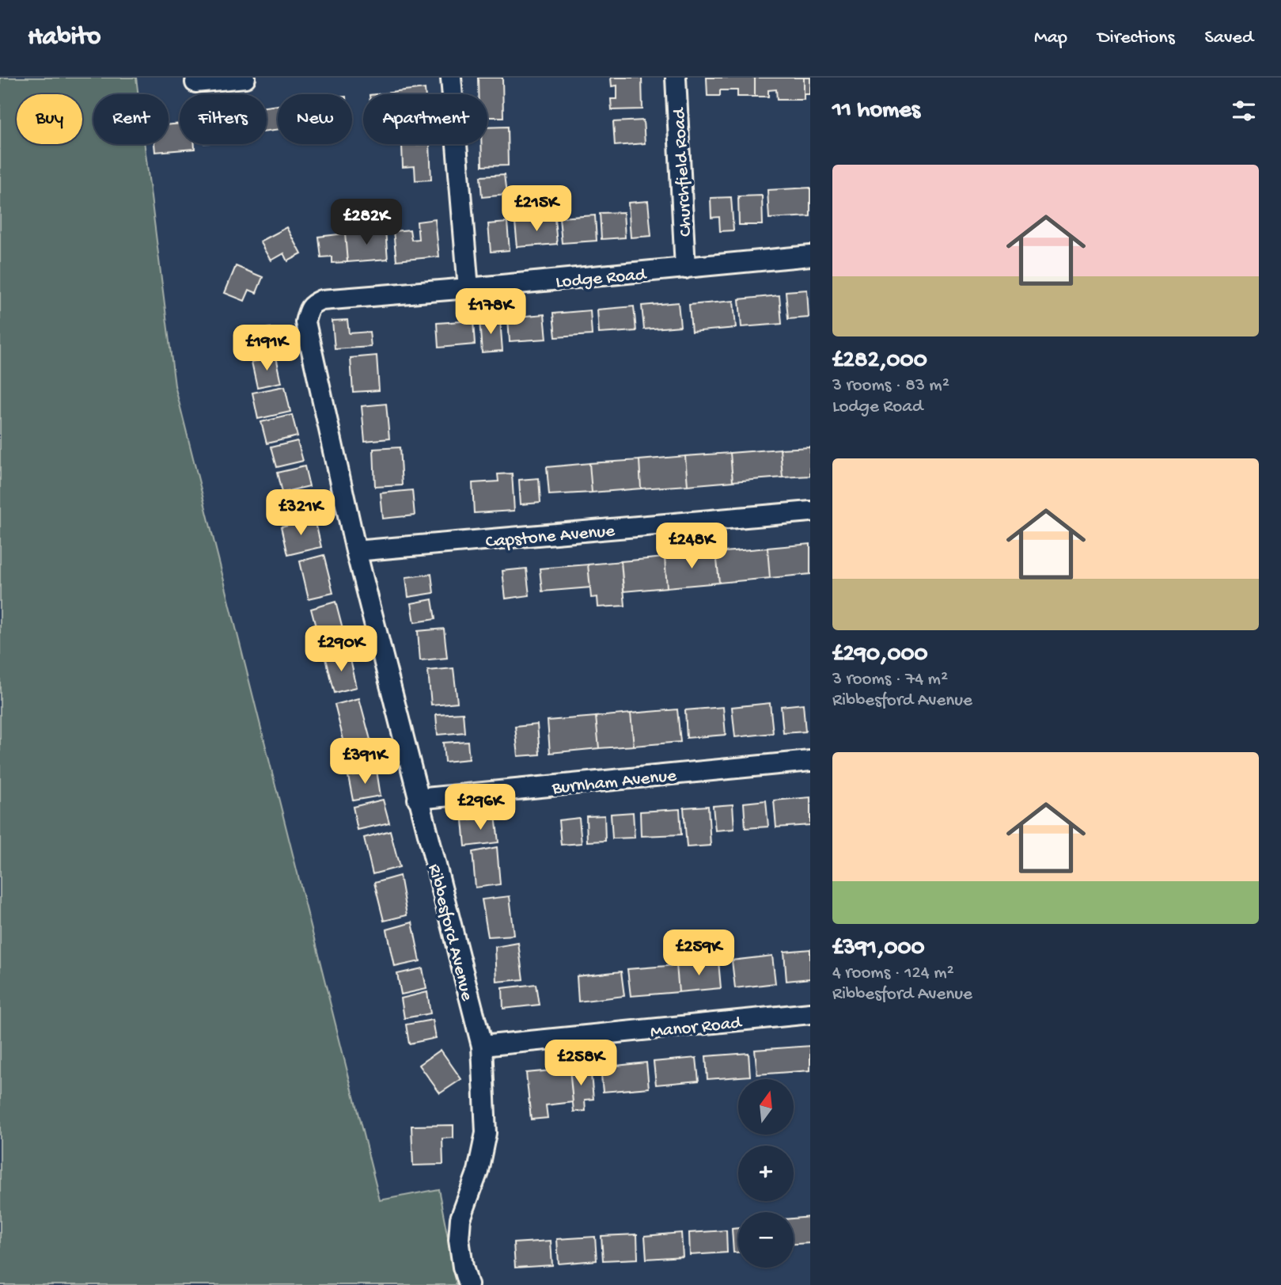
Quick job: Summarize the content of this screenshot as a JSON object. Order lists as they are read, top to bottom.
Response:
{
  "streets": {
    "street": [
      "Churchfield Road",
      "Lodge Road",
      "Capstone Avenue",
      "Burnham Avenue",
      "Ribbesford Avenue",
      "Manor Road"
    ]
  },
  "crossings": [
    ["Churchfield Road", "Lodge Road"],
    ["Lodge Road", "Ribbesford Avenue"],
    ["Capstone Avenue", "Ribbesford Avenue"],
    ["Burnham Avenue", "Ribbesford Avenue"],
    ["Ribbesford Avenue", "Manor Road"]
  ],
  "north": "top",
  "page": {
    "header": "Habito",
    "nav": ["Map", "Directions", "Saved"],
    "heading": "11 homes",
    "chip": [
      "Buy",
      "Rent",
      "Filters",
      "New",
      "Apartment"
    ],
    "list": [
      {
        "name": "£282,000",
        "note": "3 rooms · 83 m² · Lodge Road"
      },
      {
        "name": "£290,000",
        "note": "3 rooms · 74 m² · Ribbesford Avenue"
      },
      {
        "name": "£391,000",
        "note": "4 rooms · 124 m² · Ribbesford Avenue"
      }
    ],
    "price": [
      "£215K",
      "£282K",
      "£178K",
      "£191K",
      "£321K",
      "£248K",
      "£290K",
      "£391K",
      "£296K",
      "£259K",
      "£258K"
    ],
    "map_buttons": ["+", "−"]
  }
}
